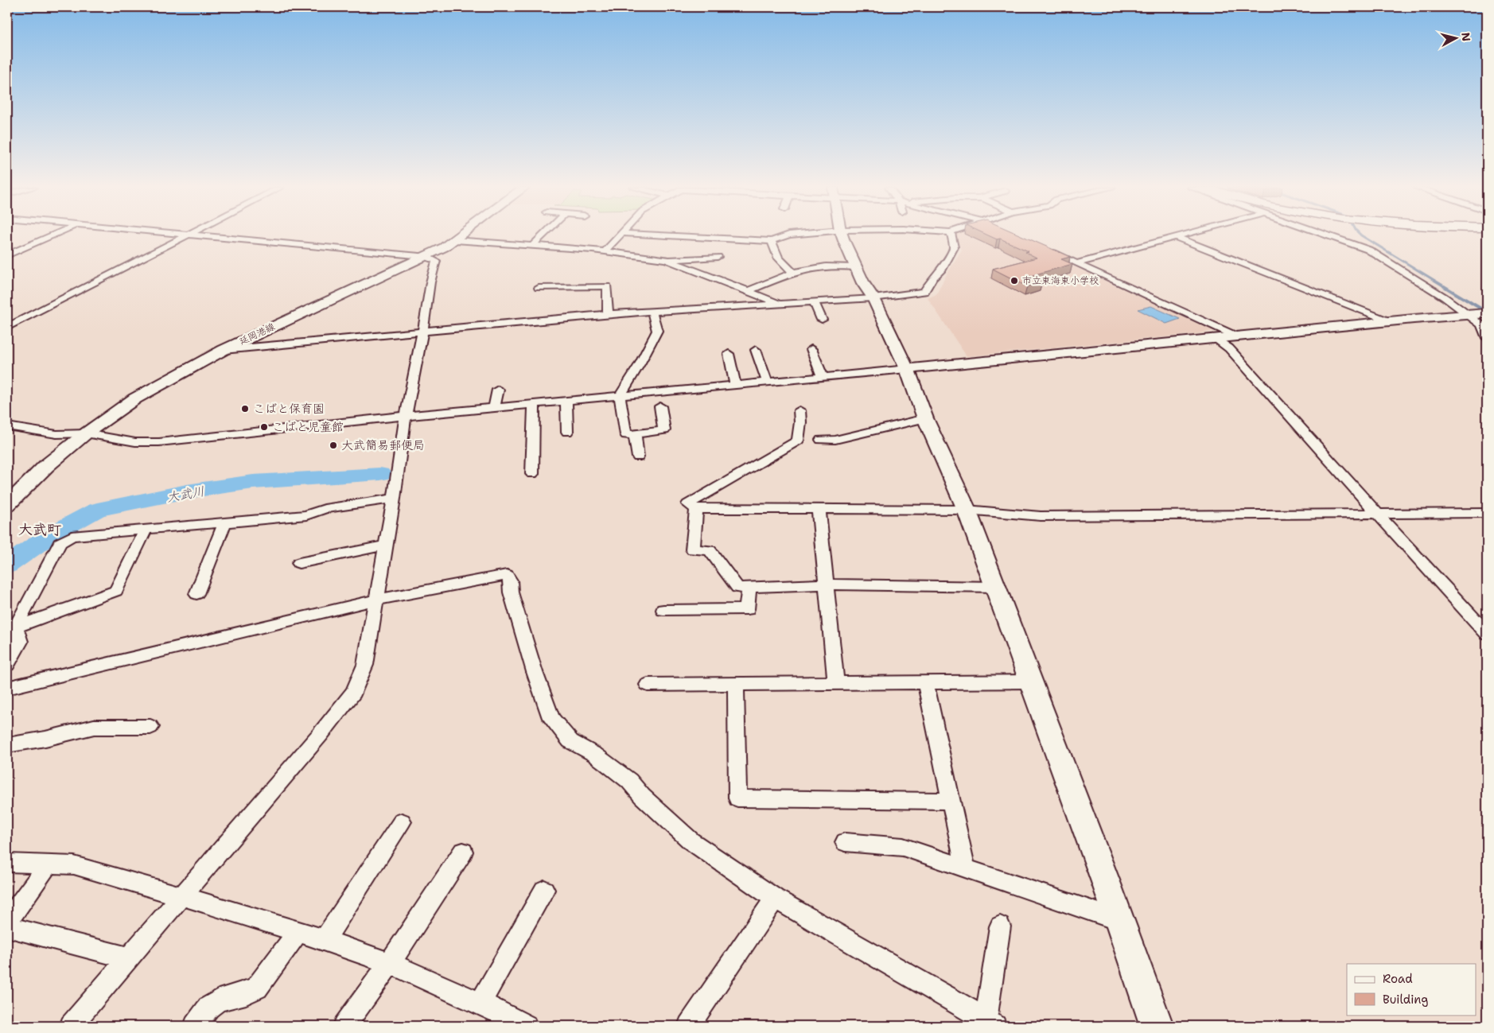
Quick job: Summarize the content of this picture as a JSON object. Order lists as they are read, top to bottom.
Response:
{
  "streets": {
    "street": ["延岡港線"]
  },
  "districts": ["大武町"],
  "water": ["大武川"],
  "places": [
    "市立東海東小学校",
    "こばと保育園",
    "こばと児童館",
    "大武簡易郵便局"
  ],
  "legend": ["Road", "Building"],
  "north": "right"
}
